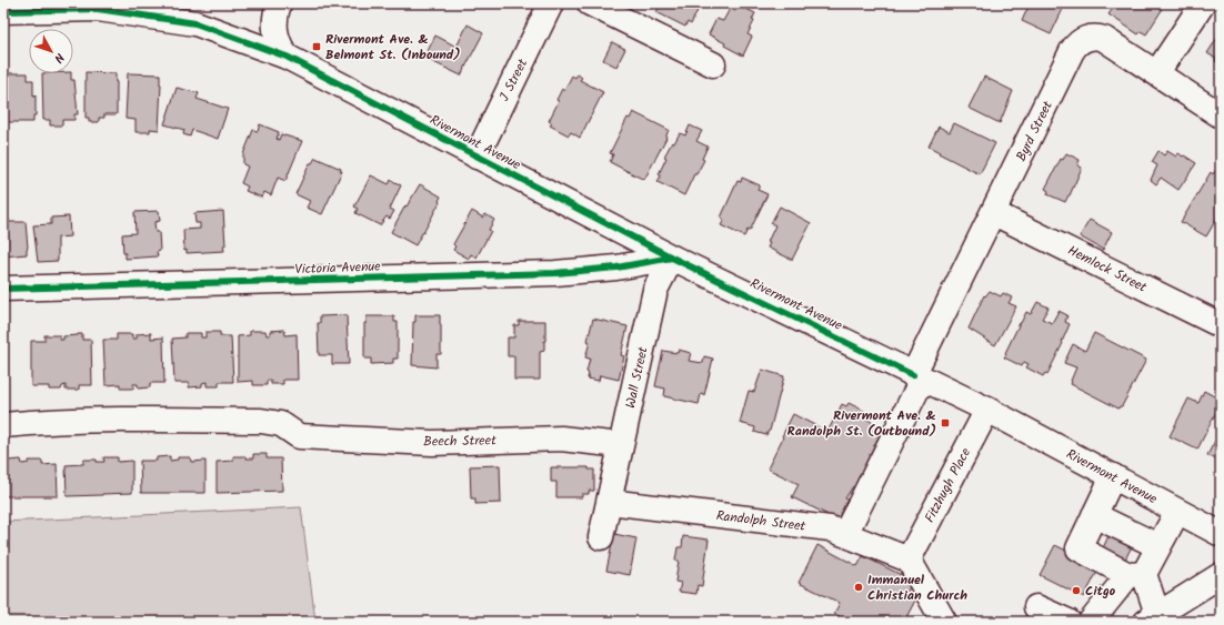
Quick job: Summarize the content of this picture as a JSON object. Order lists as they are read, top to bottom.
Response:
{
  "streets": {
    "street": [
      "J Street",
      "Byrd Street",
      "Rivermont Avenue",
      "Victoria Avenue",
      "Hemlock Street",
      "Wall Street",
      "Beech Street",
      "Fitzhugh Place",
      "Randolph Street"
    ]
  },
  "crossings": [
    ["J Street", "Rivermont Avenue"],
    ["Byrd Street", "Rivermont Avenue"],
    ["Byrd Street", "Hemlock Street"],
    ["Byrd Street", "Randolph Street"],
    ["Rivermont Avenue", "Victoria Avenue"],
    ["Rivermont Avenue", "Wall Street"],
    ["Rivermont Avenue", "Fitzhugh Place"],
    ["Victoria Avenue", "Wall Street"],
    ["Wall Street", "Beech Street"],
    ["Wall Street", "Randolph Street"],
    ["Fitzhugh Place", "Randolph Street"]
  ],
  "places": {
    "transit": ["Rivermont Ave. & Belmont St. (Inbound)", "Rivermont Ave. & Randolph St. (Outbound)"],
    "other": ["Immanuel Christian Church", "Citgo"]
  },
  "north": "bottom right"
}
